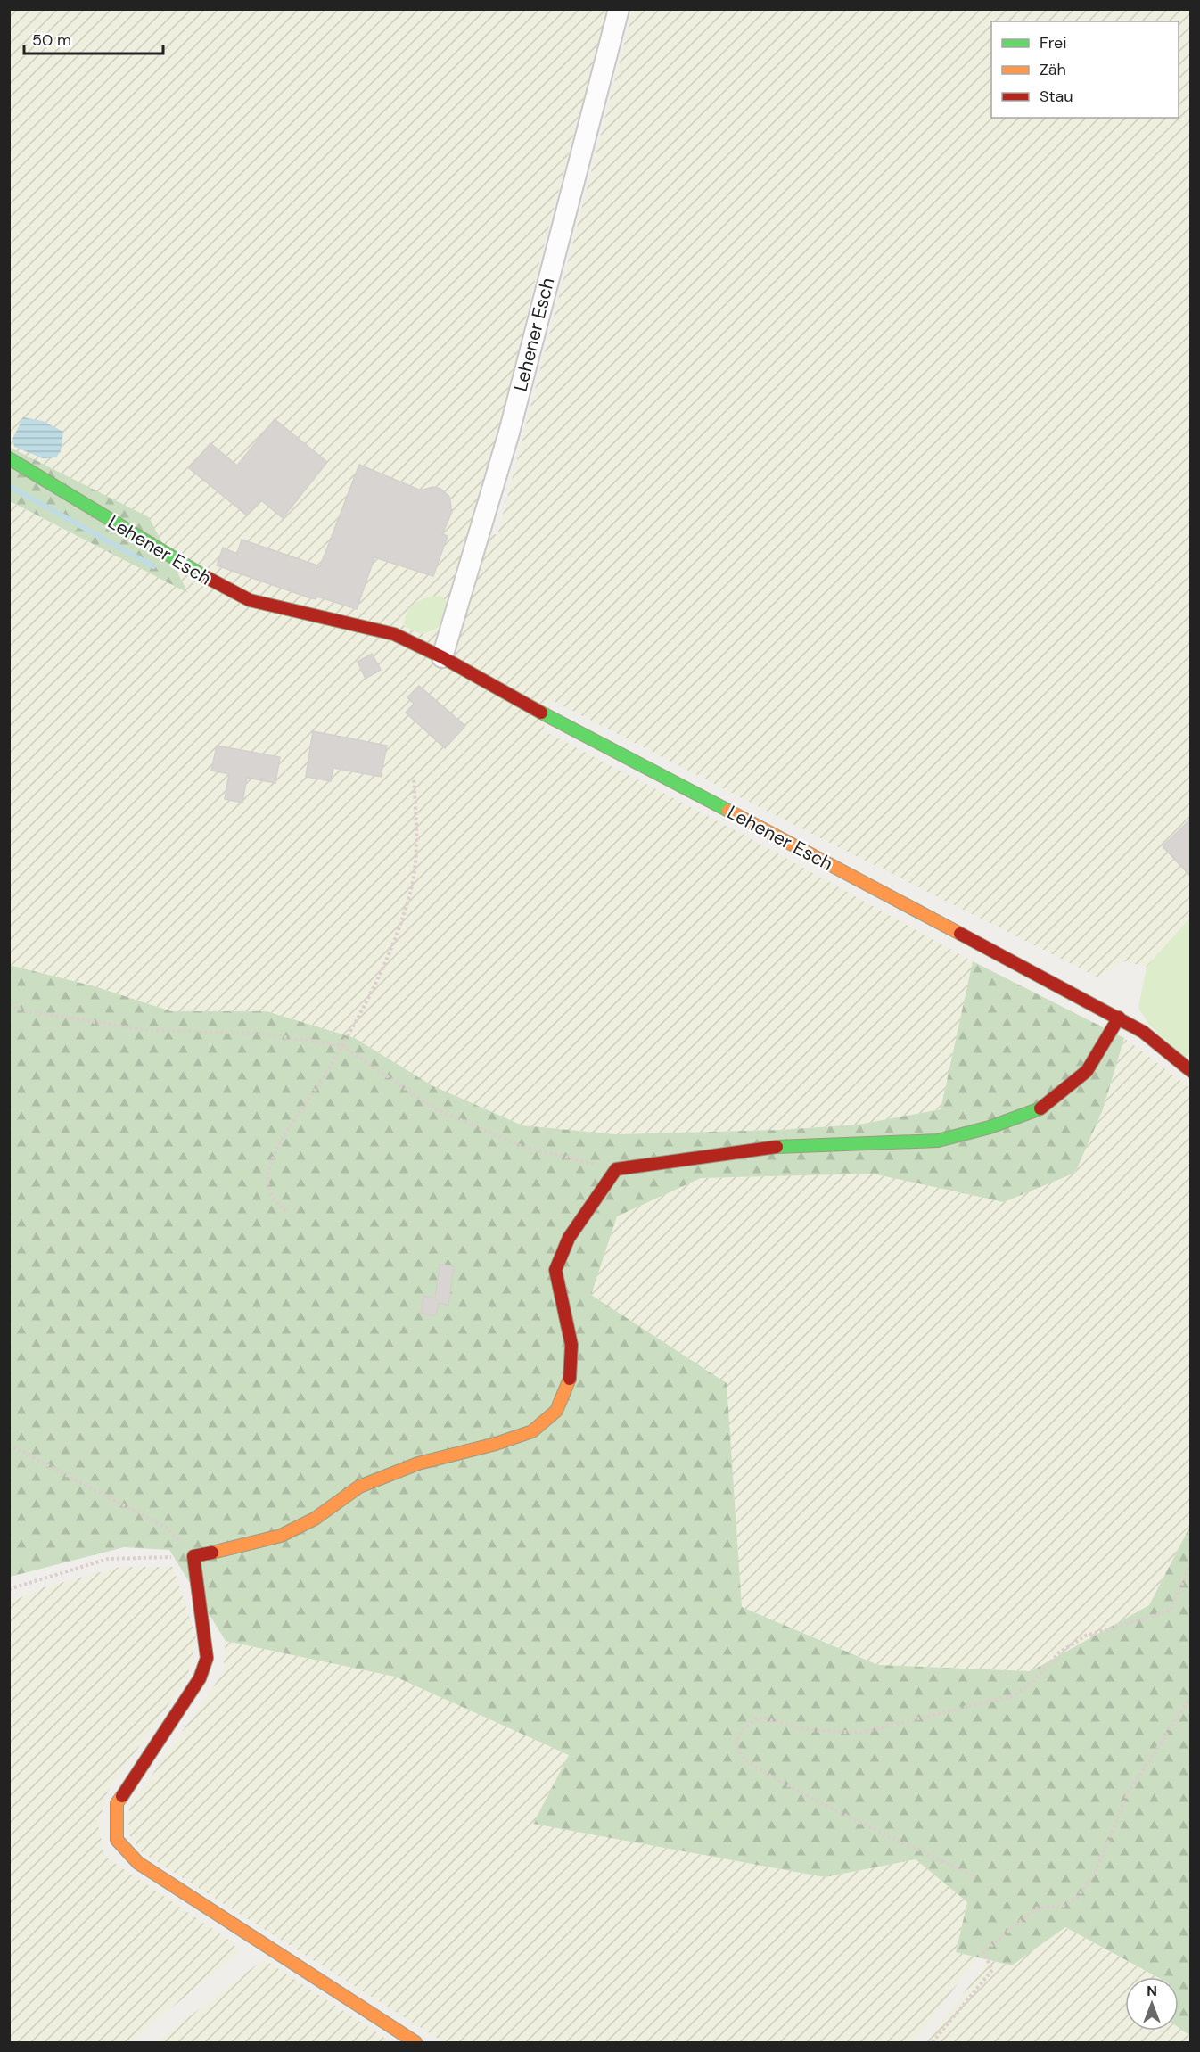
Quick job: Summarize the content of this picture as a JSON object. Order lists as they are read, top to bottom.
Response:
{
  "streets": {
    "street": ["Lehener Esch"]
  },
  "legend": ["Frei", "Zäh", "Stau"],
  "scale_bar": "50 m",
  "north": "top"
}
